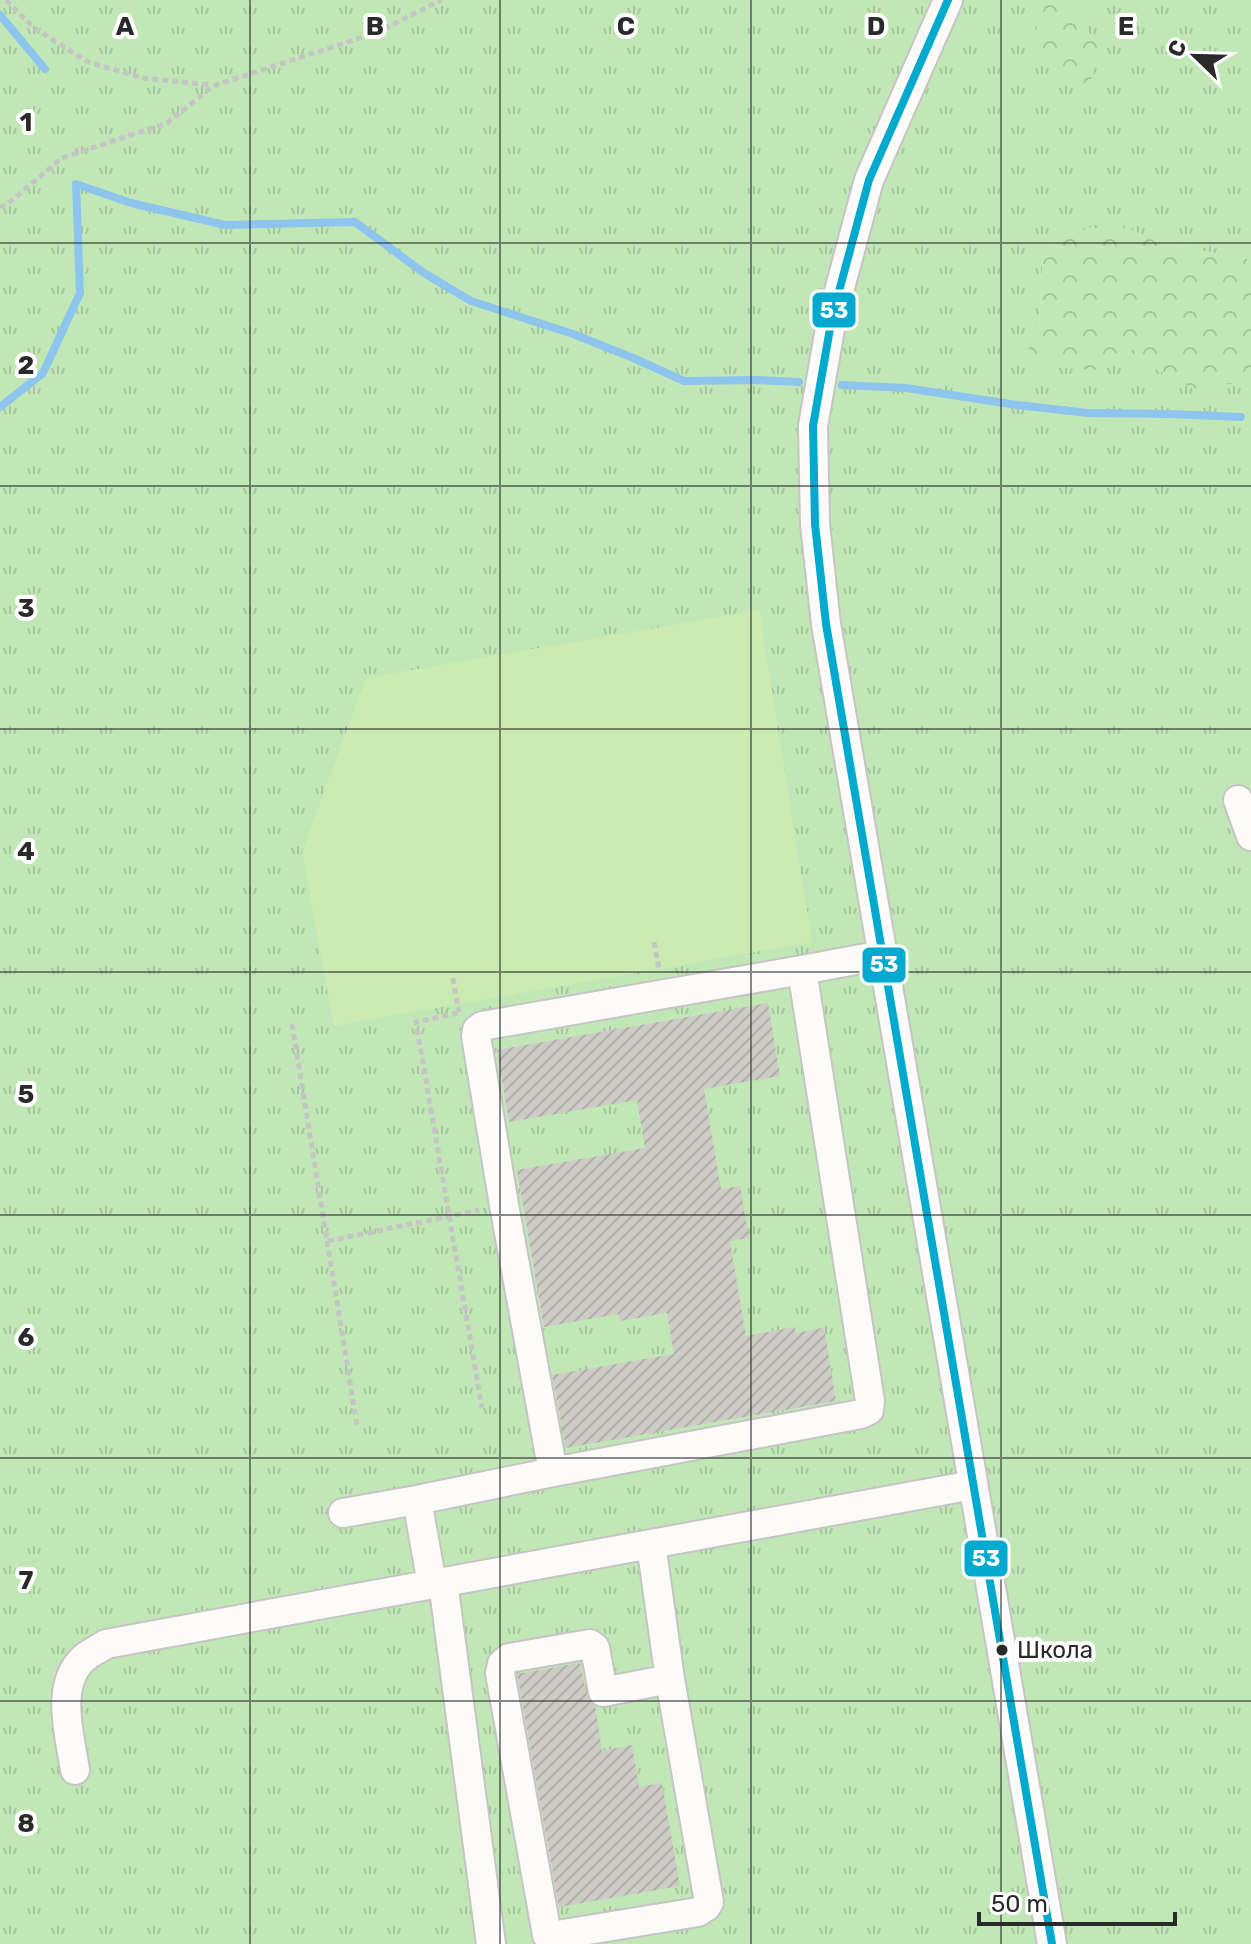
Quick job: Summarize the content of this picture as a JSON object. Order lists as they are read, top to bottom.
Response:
{
  "places": ["Школа"],
  "lines": ["transit line 53"],
  "scale_bar": "50 m",
  "north": "top left",
  "grid": {
    "columns": [
      "A",
      "B",
      "C",
      "D",
      "E"
    ],
    "rows": [
      "1",
      "2",
      "3",
      "4",
      "5",
      "6",
      "7",
      "8"
    ]
  }
}
